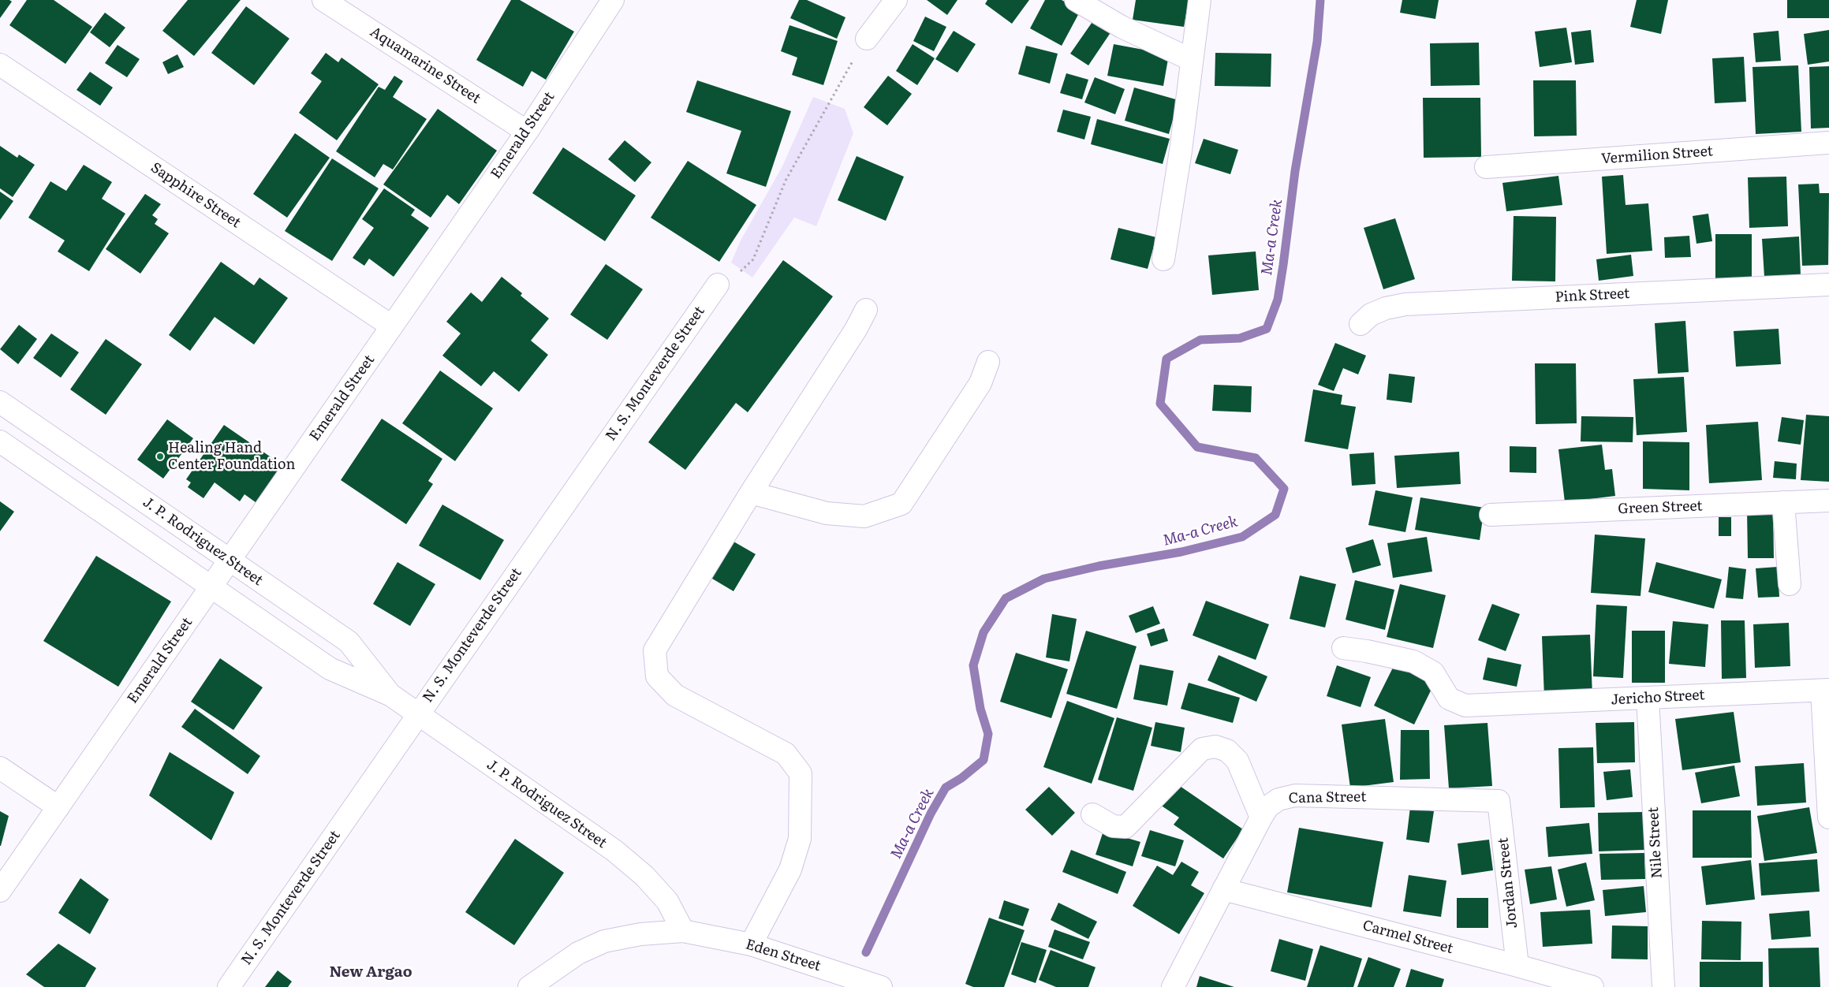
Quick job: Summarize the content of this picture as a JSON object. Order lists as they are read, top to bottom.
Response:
{
  "streets": {
    "street": [
      "Aquamarine Street",
      "Emerald Street",
      "Vermilion Street",
      "Sapphire Street",
      "Pink Street",
      "N. S. Monteverde Street",
      "Green Street",
      "J. P. Rodriguez Street",
      "Jericho Street",
      "Cana Street",
      "Nile Street",
      "Jordan Street",
      "Carmel Street",
      "Eden Street"
    ]
  },
  "crossings": [
    ["Aquamarine Street", "Emerald Street"],
    ["Emerald Street", "Sapphire Street"],
    ["Emerald Street", "J. P. Rodriguez Street"],
    ["N. S. Monteverde Street", "J. P. Rodriguez Street"],
    ["J. P. Rodriguez Street", "Eden Street"],
    ["Jericho Street", "Nile Street"],
    ["Cana Street", "Jordan Street"],
    ["Cana Street", "Carmel Street"],
    ["Jordan Street", "Carmel Street"]
  ],
  "districts": ["New Argao"],
  "water": ["Ma-a Creek"],
  "places": ["Healing Hand Center Foundation"]
}
